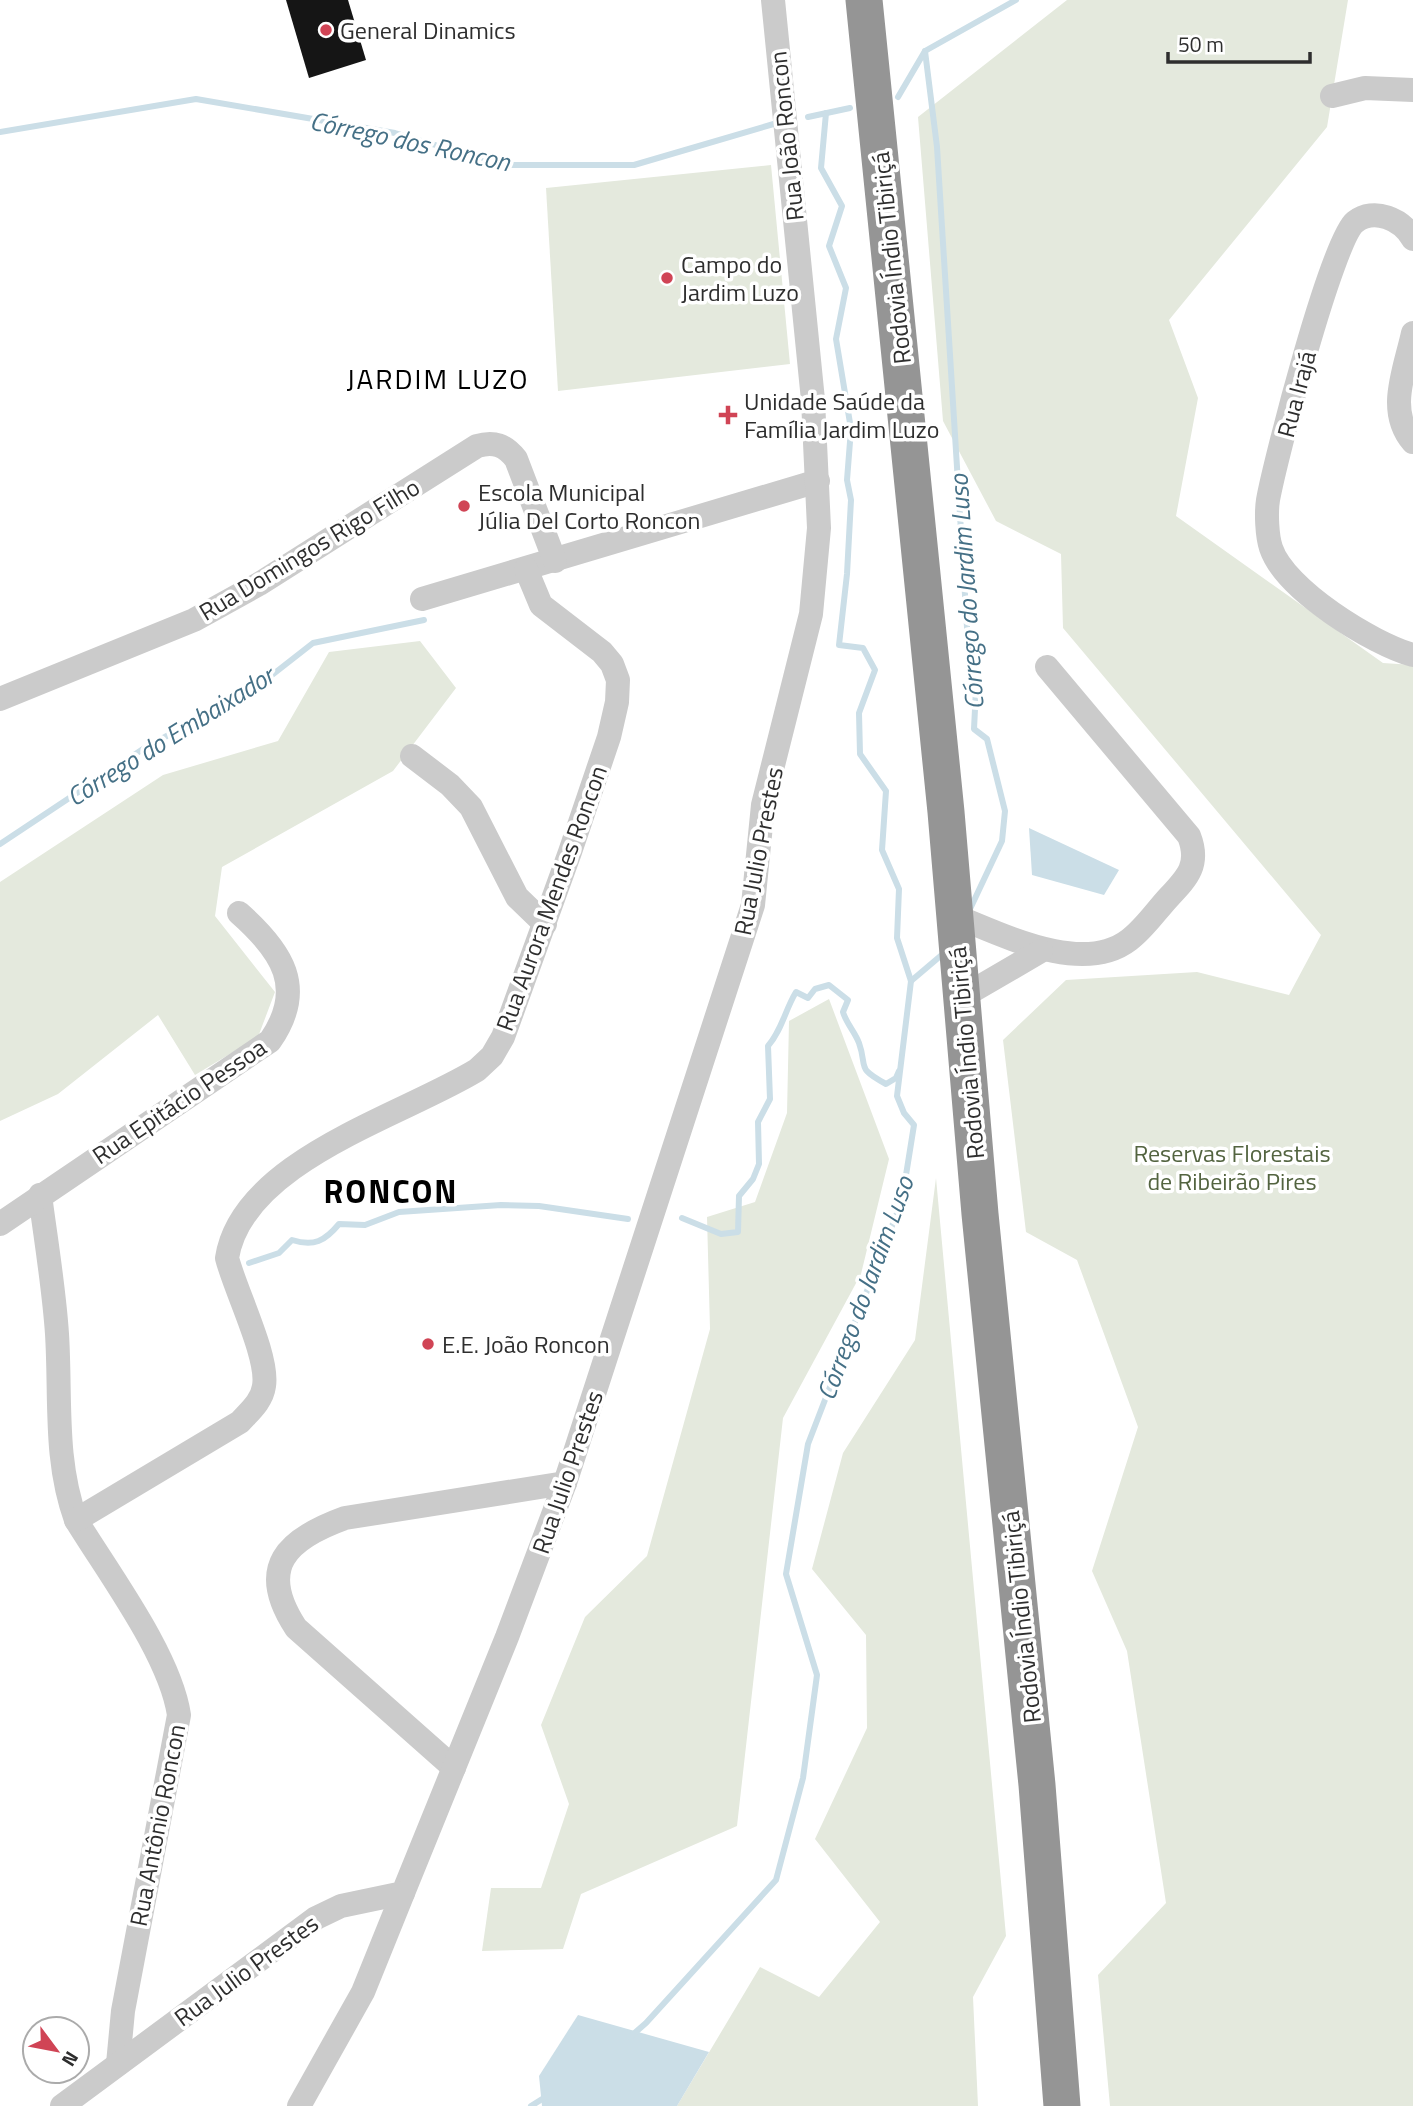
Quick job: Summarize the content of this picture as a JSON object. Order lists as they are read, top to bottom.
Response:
{
  "streets": {
    "highway": ["Rodovia Índio Tibiriçá"],
    "street": [
      "Rua João Roncon",
      "Rua Irajá",
      "Rua Domingos Rigo Filho",
      "Rua Julio Prestes",
      "Rua Aurora Mendes Roncon",
      "Rua Epitácio Pessoa",
      "Rua Antônio Roncon"
    ]
  },
  "crossings": [
    ["Rua João Roncon", "Rua Julio Prestes"],
    ["Rua Julio Prestes", "Rua Antônio Roncon"],
    ["Rua Aurora Mendes Roncon", "Rua Antônio Roncon"],
    ["Rua Epitácio Pessoa", "Rua Antônio Roncon"]
  ],
  "districts": ["JARDIM LUZO", "RONCON"],
  "water": ["Córrego dos Roncon", "Córrego do Jardim Luso", "Córrego do Embaixador"],
  "parks": ["Reservas Florestais de Ribeirão Pires"],
  "places": {
    "other": [
      "General Dinamics",
      "Campo do Jardim Luzo",
      "Escola Municipal Júlia Del Corto Roncon",
      "E.E. João Roncon"
    ],
    "health": ["Unidade Saúde da Família Jardim Luzo"]
  },
  "scale_bar": "50 m",
  "north": "bottom right"
}
